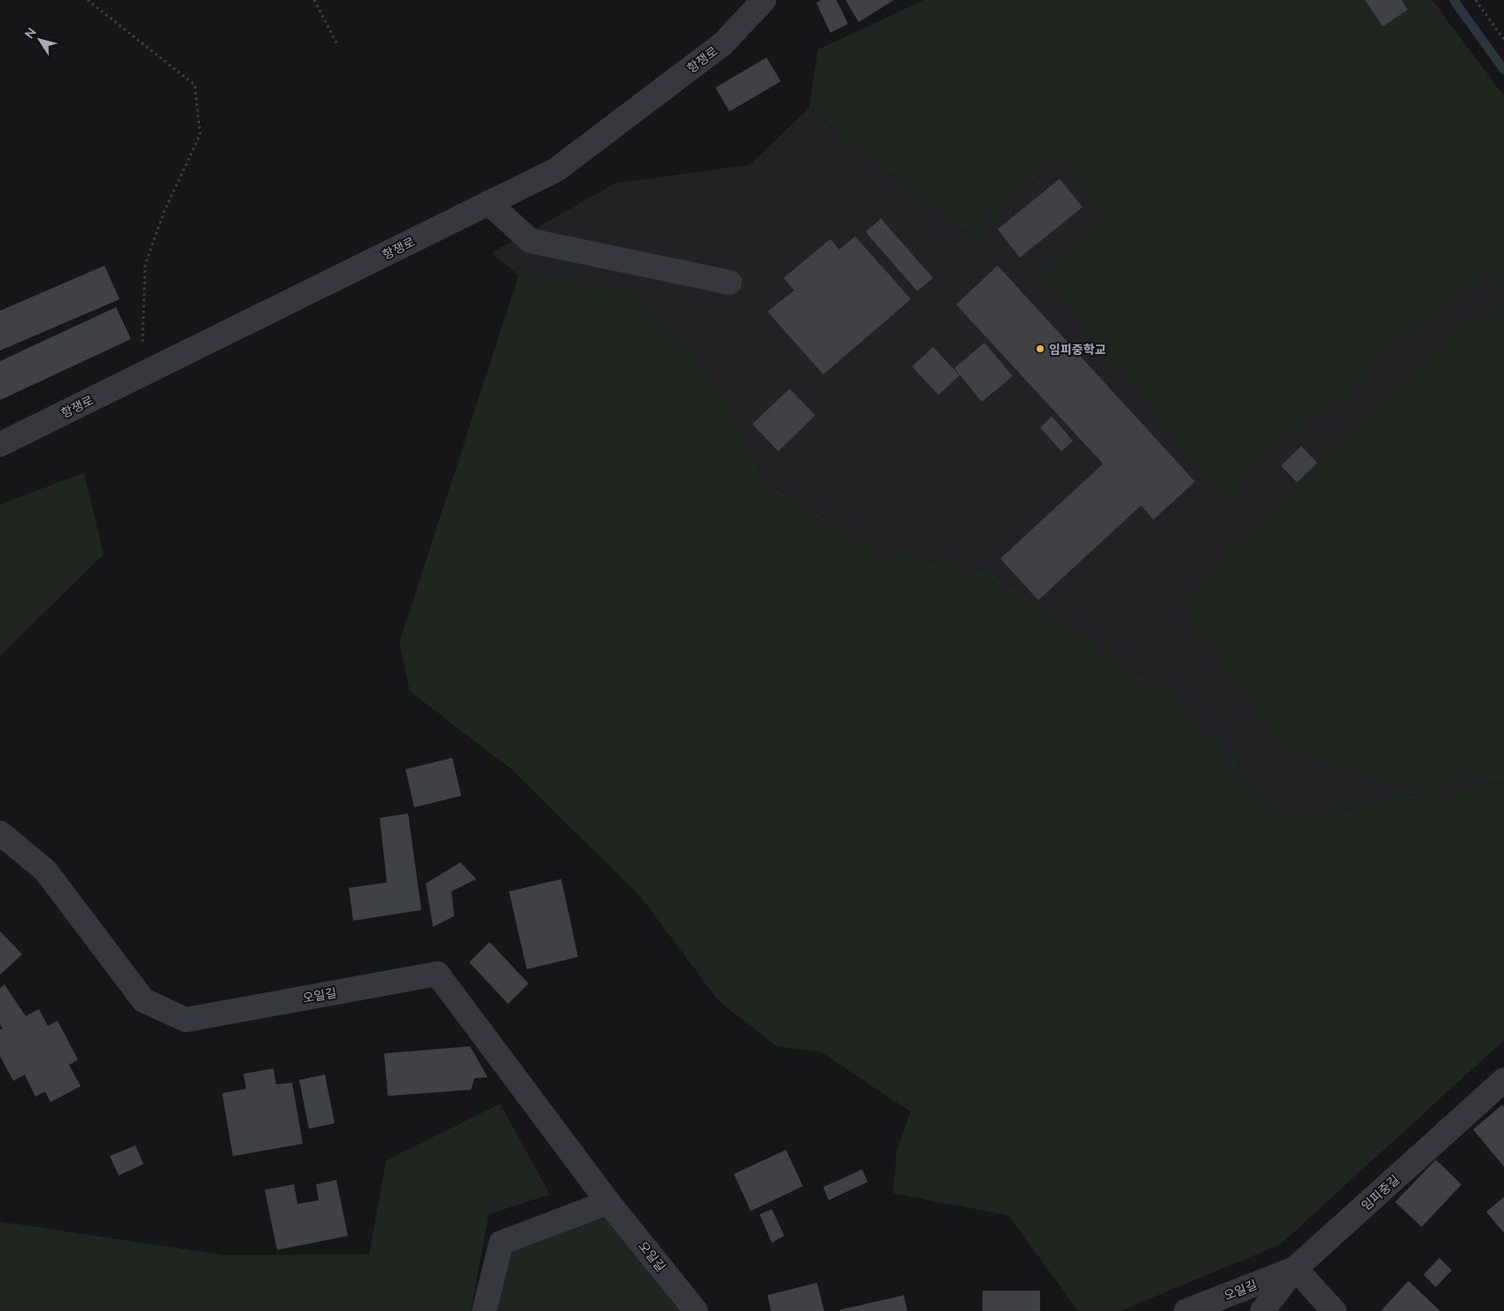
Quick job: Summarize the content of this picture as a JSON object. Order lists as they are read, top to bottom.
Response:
{
  "streets": {
    "street": ["항쟁로", "오일길", "임피중길"]
  },
  "crossings": [
    ["오일길", "임피중길"]
  ],
  "places": ["임피중학교"],
  "north": "top left"
}
